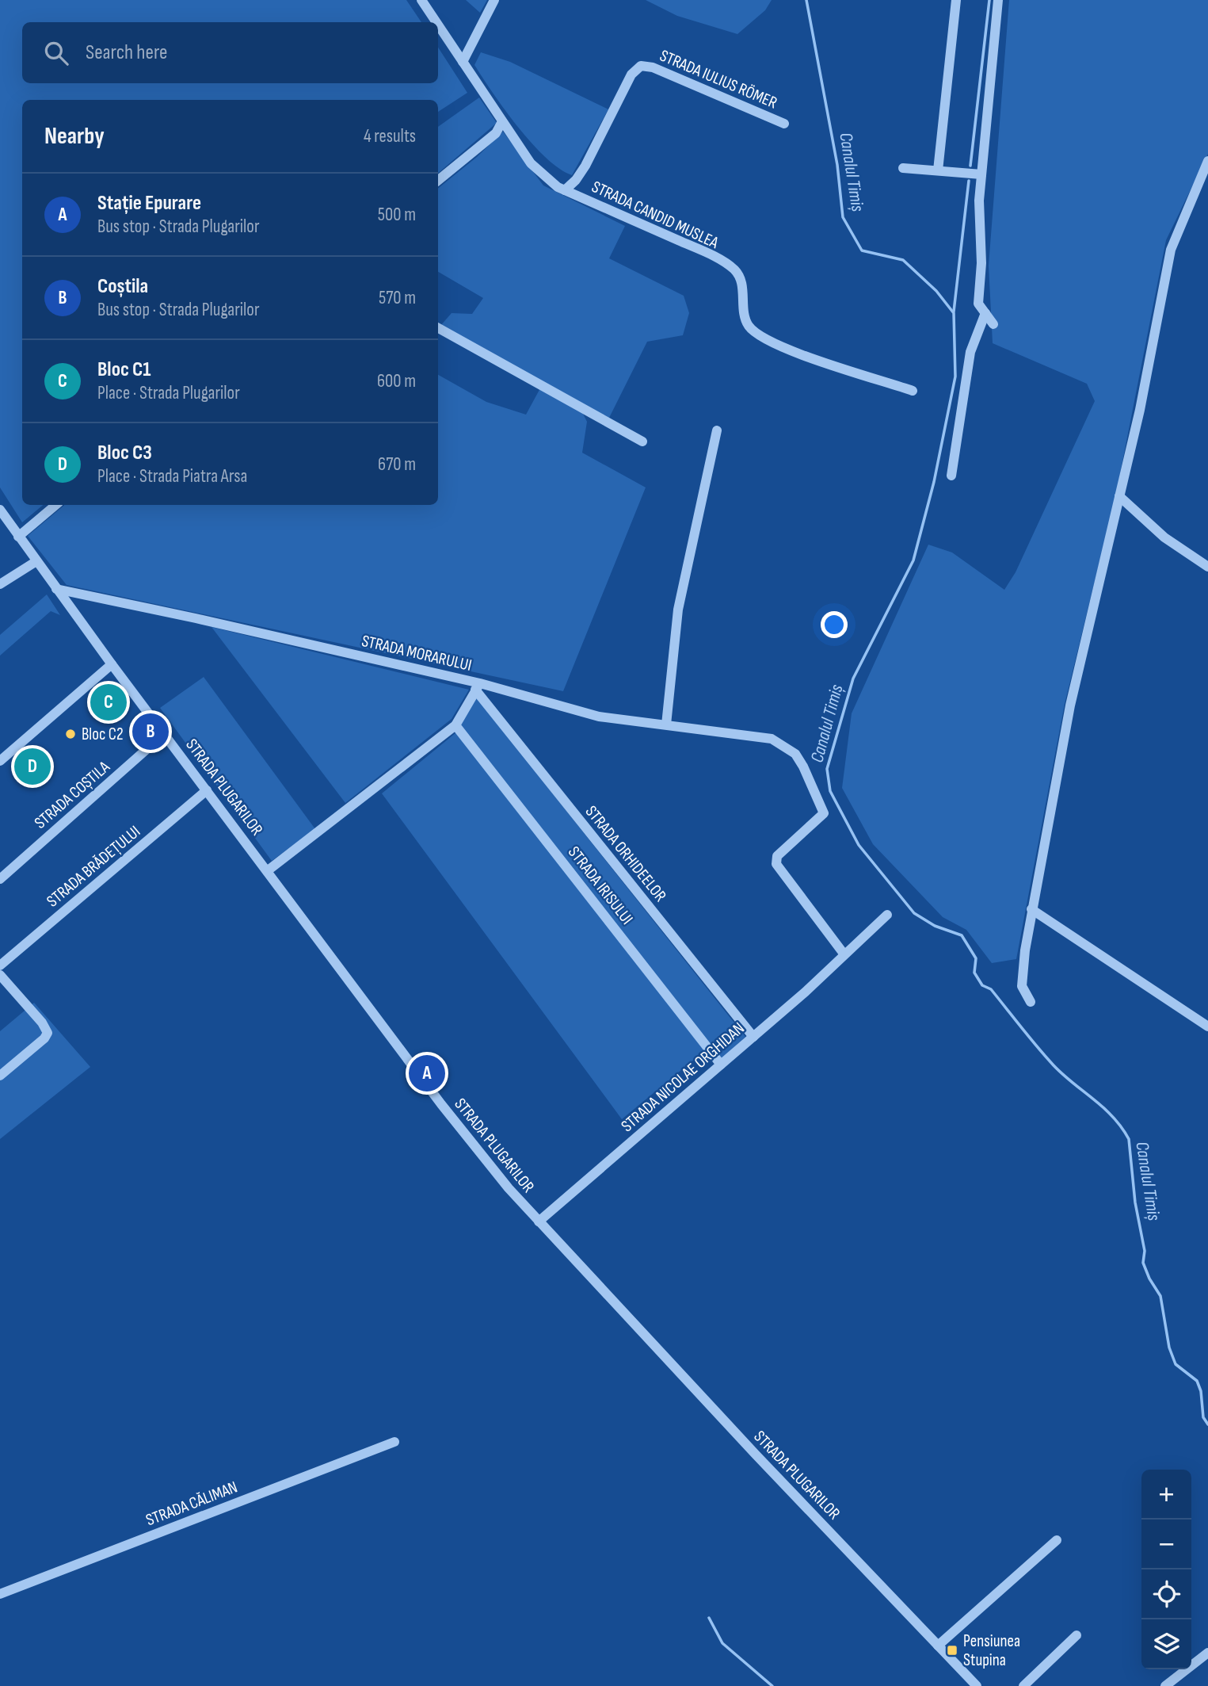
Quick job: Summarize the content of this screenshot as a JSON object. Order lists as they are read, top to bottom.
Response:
{
  "streets": {
    "street": [
      "STRADA IULIUS RÖMER",
      "STRADA CANDID MUSLEA",
      "STRADA MORARULUI",
      "STRADA PLUGARILOR",
      "STRADA COȘTILA",
      "STRADA ORHIDEELOR",
      "STRADA BRĂDEȚULUI",
      "STRADA IRISULUI",
      "STRADA NICOLAE ORGHIDAN",
      "STRADA CĂLIMAN"
    ]
  },
  "crossings": [
    ["STRADA IULIUS RÖMER", "STRADA CANDID MUSLEA"],
    ["STRADA MORARULUI", "STRADA PLUGARILOR"],
    ["STRADA MORARULUI", "STRADA ORHIDEELOR"],
    ["STRADA MORARULUI", "STRADA NICOLAE ORGHIDAN"],
    ["STRADA PLUGARILOR", "STRADA COȘTILA"],
    ["STRADA PLUGARILOR", "STRADA BRĂDEȚULUI"],
    ["STRADA PLUGARILOR", "STRADA NICOLAE ORGHIDAN"],
    ["STRADA ORHIDEELOR", "STRADA NICOLAE ORGHIDAN"],
    ["STRADA IRISULUI", "STRADA NICOLAE ORGHIDAN"]
  ],
  "water": ["Canalul Timiș"],
  "places": {
    "other": ["Bloc C2"],
    "transit": ["Pensiunea Stupina"]
  },
  "page": {
    "search": "Search here",
    "heading": ["Nearby", "4 results"],
    "list": [
      {
        "mark": "A",
        "name": "Stație Epurare",
        "note": "Bus stop · Strada Plugarilor",
        "value": "500 m"
      },
      {
        "mark": "B",
        "name": "Coștila",
        "note": "Bus stop · Strada Plugarilor",
        "value": "570 m"
      },
      {
        "mark": "C",
        "name": "Bloc C1",
        "note": "Place · Strada Plugarilor",
        "value": "600 m"
      },
      {
        "mark": "D",
        "name": "Bloc C3",
        "note": "Place · Strada Piatra Arsa",
        "value": "670 m"
      }
    ],
    "pins": [
      "C",
      "B",
      "D",
      "A"
    ],
    "map_buttons": ["+", "−"]
  }
}
